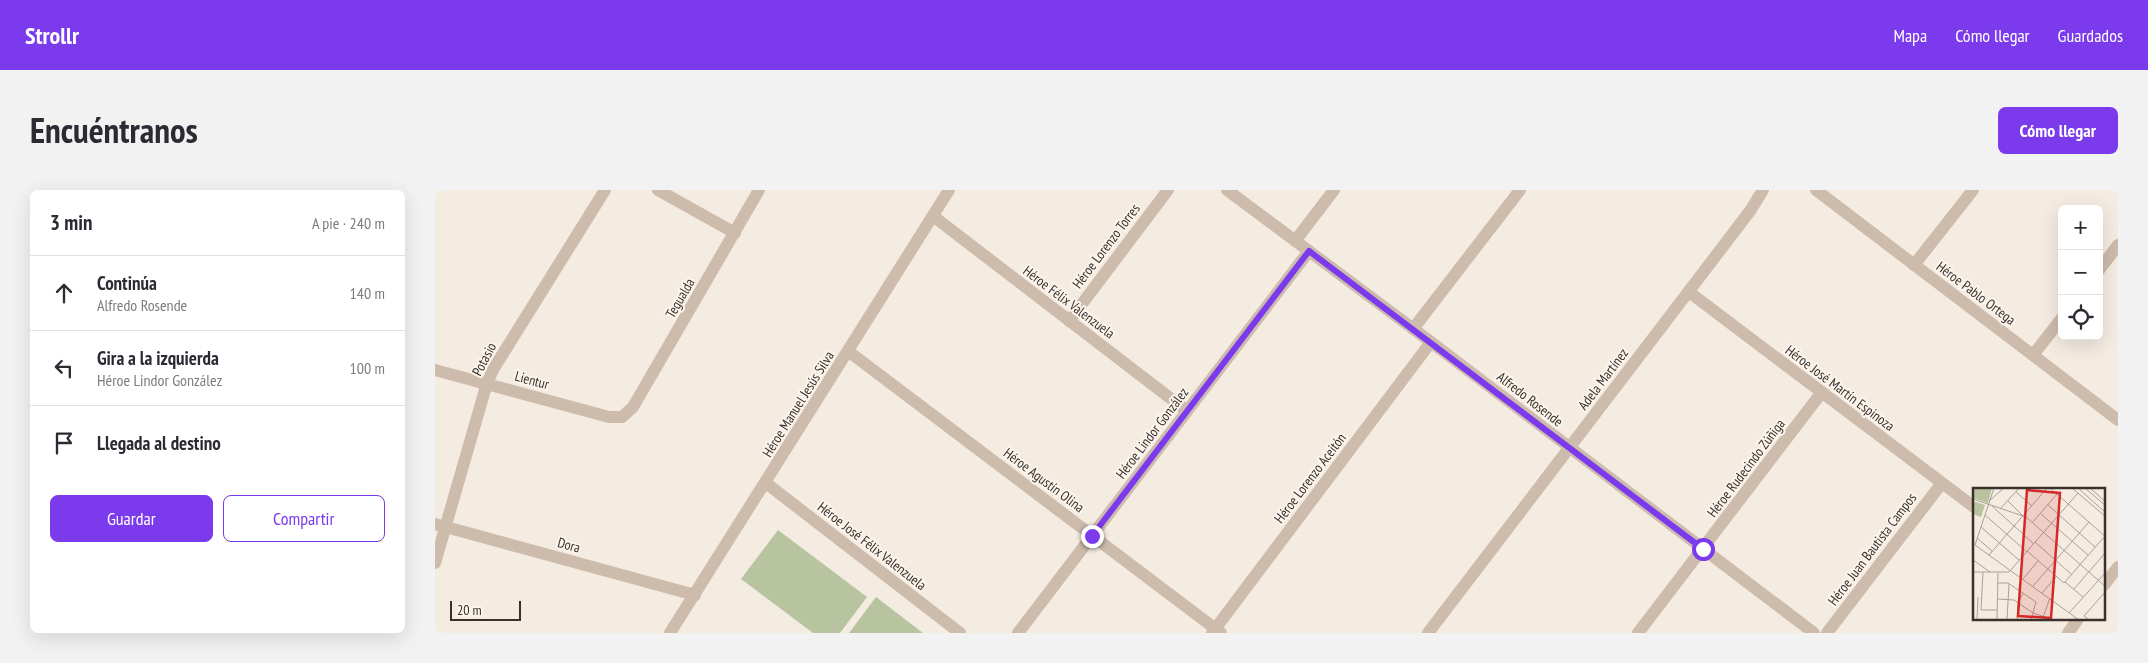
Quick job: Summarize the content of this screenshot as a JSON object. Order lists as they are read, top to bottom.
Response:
{
  "streets": {
    "street": [
      "Héroe Lorenzo Torres",
      "Héroe Pablo Ortega",
      "Tegualda",
      "Héroe Félix Valenzuela",
      "Potasio",
      "Adela Martínez",
      "Lientur",
      "Héroe José Martín Espinoza",
      "Alfredo Rosende",
      "Héroe Manuel Jesús Silva",
      "Héroe Lindor González",
      "Héroe Rudecindo Zúñiga",
      "Héroe Lorenzo Aceitón",
      "Héroe Agustín Olina",
      "Dora",
      "Héroe José Félix Valenzuela",
      "Héroe Juan Bautista Campos"
    ]
  },
  "crossings": [
    ["Héroe Lorenzo Torres", "Héroe Félix Valenzuela"],
    ["Tegualda", "Lientur"],
    ["Héroe Félix Valenzuela", "Héroe Manuel Jesús Silva"],
    ["Héroe Félix Valenzuela", "Héroe Lindor González"],
    ["Potasio", "Lientur"],
    ["Potasio", "Dora"],
    ["Adela Martínez", "Héroe José Martín Espinoza"],
    ["Adela Martínez", "Alfredo Rosende"],
    ["Héroe José Martín Espinoza", "Héroe Rudecindo Zúñiga"],
    ["Héroe José Martín Espinoza", "Héroe Juan Bautista Campos"],
    ["Alfredo Rosende", "Héroe Lindor González"],
    ["Alfredo Rosende", "Héroe Rudecindo Zúñiga"],
    ["Alfredo Rosende", "Héroe Lorenzo Aceitón"],
    ["Héroe Manuel Jesús Silva", "Héroe Agustín Olina"],
    ["Héroe Manuel Jesús Silva", "Dora"],
    ["Héroe Manuel Jesús Silva", "Héroe José Félix Valenzuela"],
    ["Héroe Lindor González", "Héroe Agustín Olina"],
    ["Héroe Lorenzo Aceitón", "Héroe Agustín Olina"]
  ],
  "scale_bar": "20 m",
  "page": {
    "header": "Strollr",
    "nav": ["Mapa", "Cómo llegar", "Guardados"],
    "title": "Encuéntranos",
    "buttons": [
      "Cómo llegar",
      ["Guardar", "Compartir"]
    ],
    "heading": ["3 min", "A pie · 240 m"],
    "map_buttons": ["+", "−"],
    "list": [
      ["Continúa", "Alfredo Rosende", "140 m"],
      ["Gira a la izquierda", "Héroe Lindor González", "100 m"],
      "Llegada al destino"
    ],
    "scale": "20 m"
  }
}
